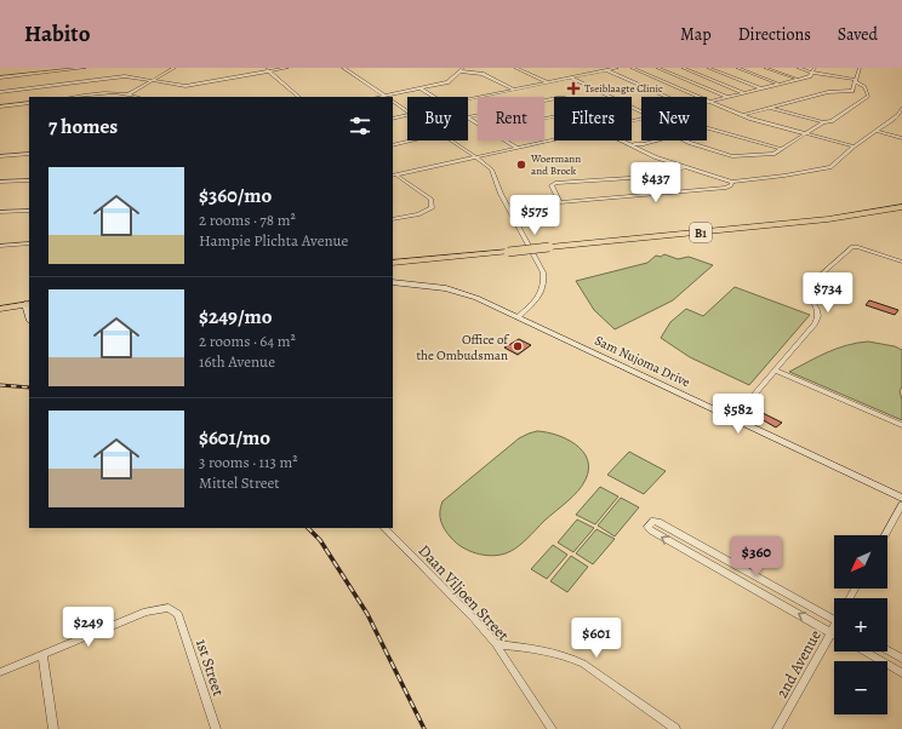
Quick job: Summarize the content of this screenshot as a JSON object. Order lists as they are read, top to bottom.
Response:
{
  "streets": {
    "highway": ["B1"],
    "main road": ["Sam Nujoma Drive"],
    "street": ["Daan Viljoen Street", "2nd Avenue", "1st Street"]
  },
  "places": {
    "health": ["Tseiblaagte Clinic"],
    "other": ["Woermann and Brock", "Office of the Ombudsman"]
  },
  "north": "bottom left",
  "page": {
    "header": "Habito",
    "nav": ["Map", "Directions", "Saved"],
    "chip": [
      "Buy",
      "Rent",
      "Filters",
      "New"
    ],
    "heading": "7 homes",
    "list": [
      {
        "name": "$360/mo",
        "note": "2 rooms · 78 m² · Hampie Plichta Avenue"
      },
      {
        "name": "$249/mo",
        "note": "2 rooms · 64 m² · 16th Avenue"
      },
      {
        "name": "$601/mo",
        "note": "3 rooms · 113 m² · Mittel Street"
      }
    ],
    "price": [
      "$437",
      "$575",
      "$734",
      "$582",
      "$360",
      "$249",
      "$601"
    ],
    "map_buttons": ["+", "−"]
  }
}
